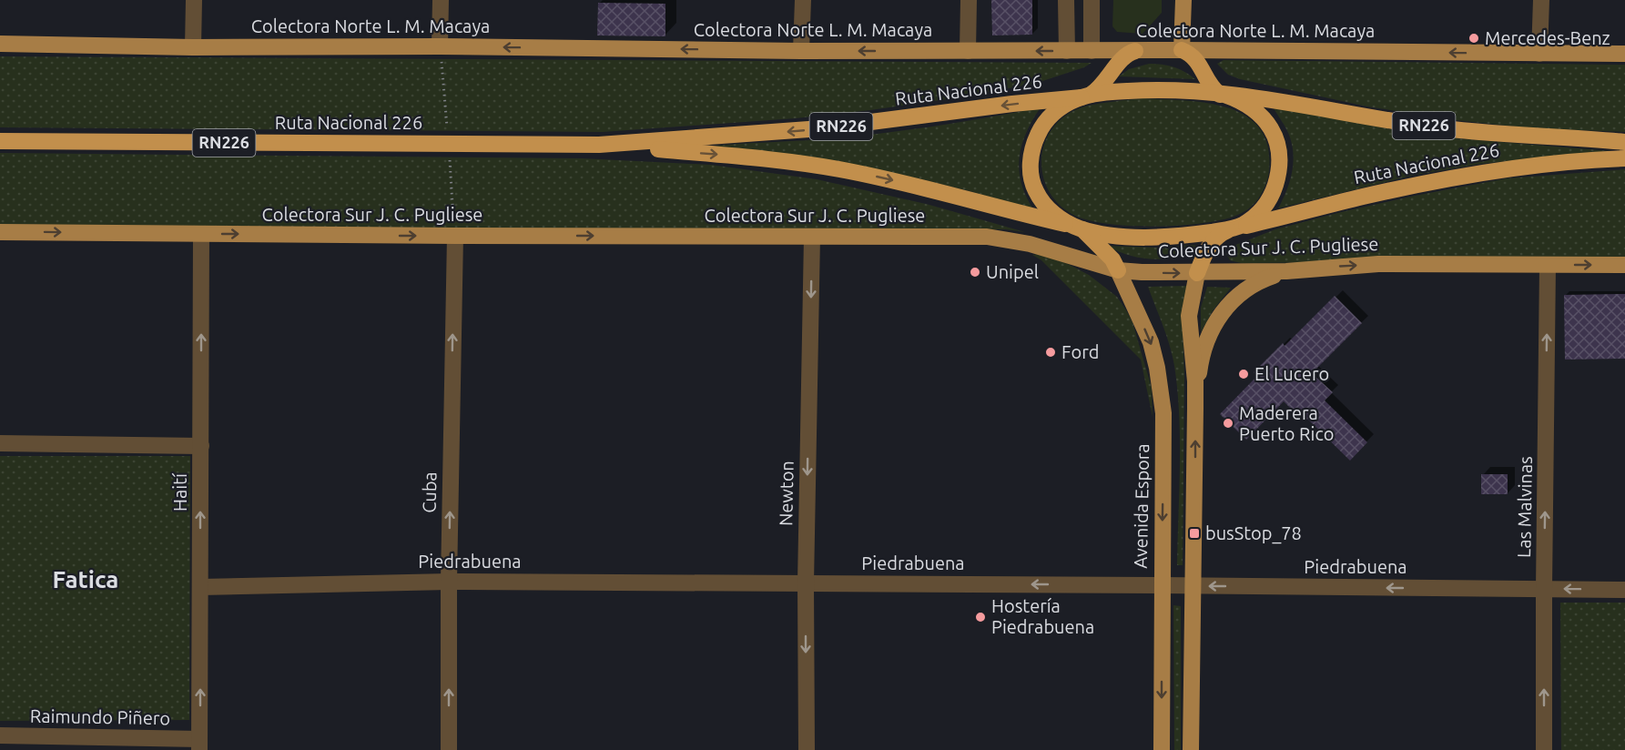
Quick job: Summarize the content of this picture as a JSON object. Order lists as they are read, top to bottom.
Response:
{
  "streets": {
    "highway": ["Ruta Nacional 226", "RN226"],
    "main road": ["Colectora Norte L. M. Macaya", "Colectora Sur J. C. Pugliese", "Avenida Espora"],
    "street": [
      "Haití",
      "Cuba",
      "Newton",
      "Las Malvinas",
      "Piedrabuena",
      "Raimundo Piñero"
    ]
  },
  "crossings": [
    ["Colectora Sur J. C. Pugliese", "Haití"],
    ["Colectora Sur J. C. Pugliese", "Cuba"],
    ["Colectora Sur J. C. Pugliese", "Newton"],
    ["Colectora Sur J. C. Pugliese", "Avenida Espora"],
    ["Colectora Sur J. C. Pugliese", "Las Malvinas"],
    ["Haití", "Piedrabuena"],
    ["Haití", "Raimundo Piñero"],
    ["Cuba", "Piedrabuena"],
    ["Newton", "Piedrabuena"],
    ["Avenida Espora", "Piedrabuena"],
    ["Las Malvinas", "Piedrabuena"]
  ],
  "one_way": [
    "Colectora Norte L. M. Macaya",
    "Colectora Sur J. C. Pugliese",
    "Haití",
    "Cuba",
    "Newton",
    "Las Malvinas",
    "Piedrabuena"
  ],
  "districts": ["Fatica"],
  "places": {
    "other": [
      "Mercedes-Benz",
      "Unipel",
      "Ford",
      "El Lucero",
      "Maderera Puerto Rico",
      "Hostería Piedrabuena"
    ],
    "transit": ["busStop_78"]
  }
}
